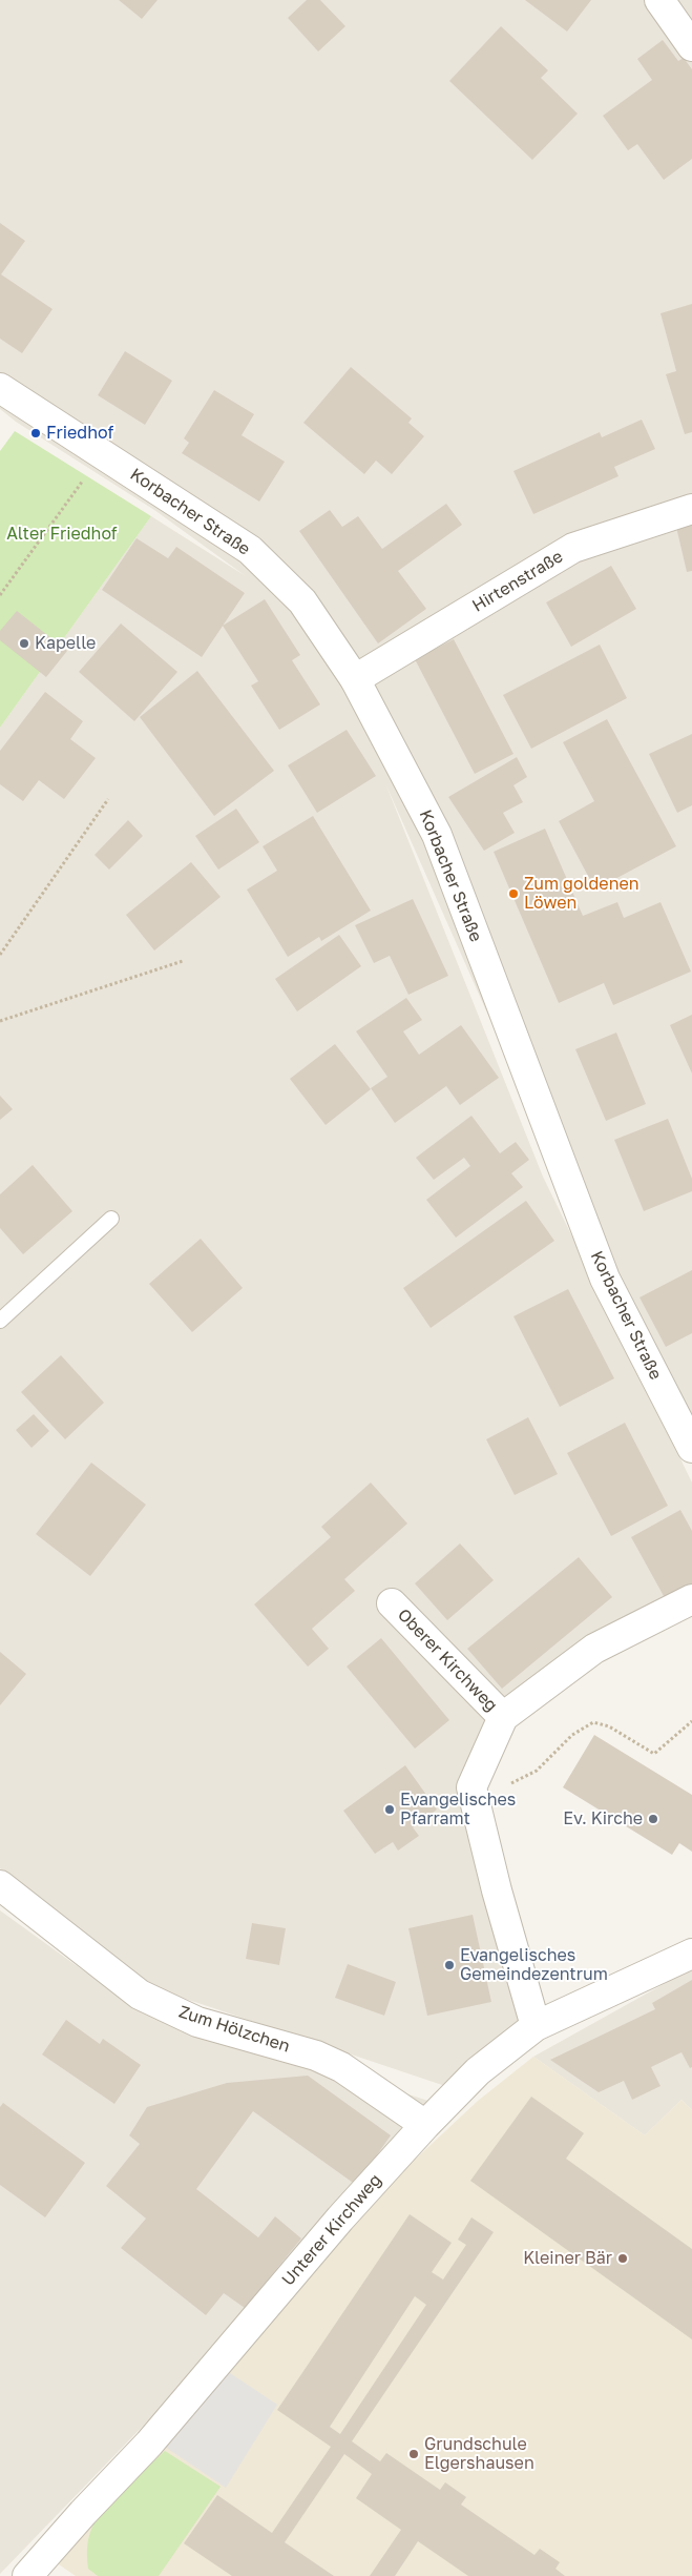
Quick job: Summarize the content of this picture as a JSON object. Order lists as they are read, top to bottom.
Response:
{
  "streets": {
    "street": [
      "Korbacher Straße",
      "Hirtenstraße",
      "Oberer Kirchweg",
      "Zum Hölzchen",
      "Unterer Kirchweg"
    ]
  },
  "crossings": [
    ["Korbacher Straße", "Hirtenstraße"],
    ["Zum Hölzchen", "Unterer Kirchweg"]
  ],
  "parks": ["Alter Friedhof"],
  "places": [
    "Friedhof",
    "Kapelle",
    "Zum goldenen Löwen",
    "Evangelisches Pfarramt",
    "Ev. Kirche",
    "Evangelisches Gemeindezentrum",
    "Kleiner Bär",
    "Grundschule Elgershausen"
  ]
}
